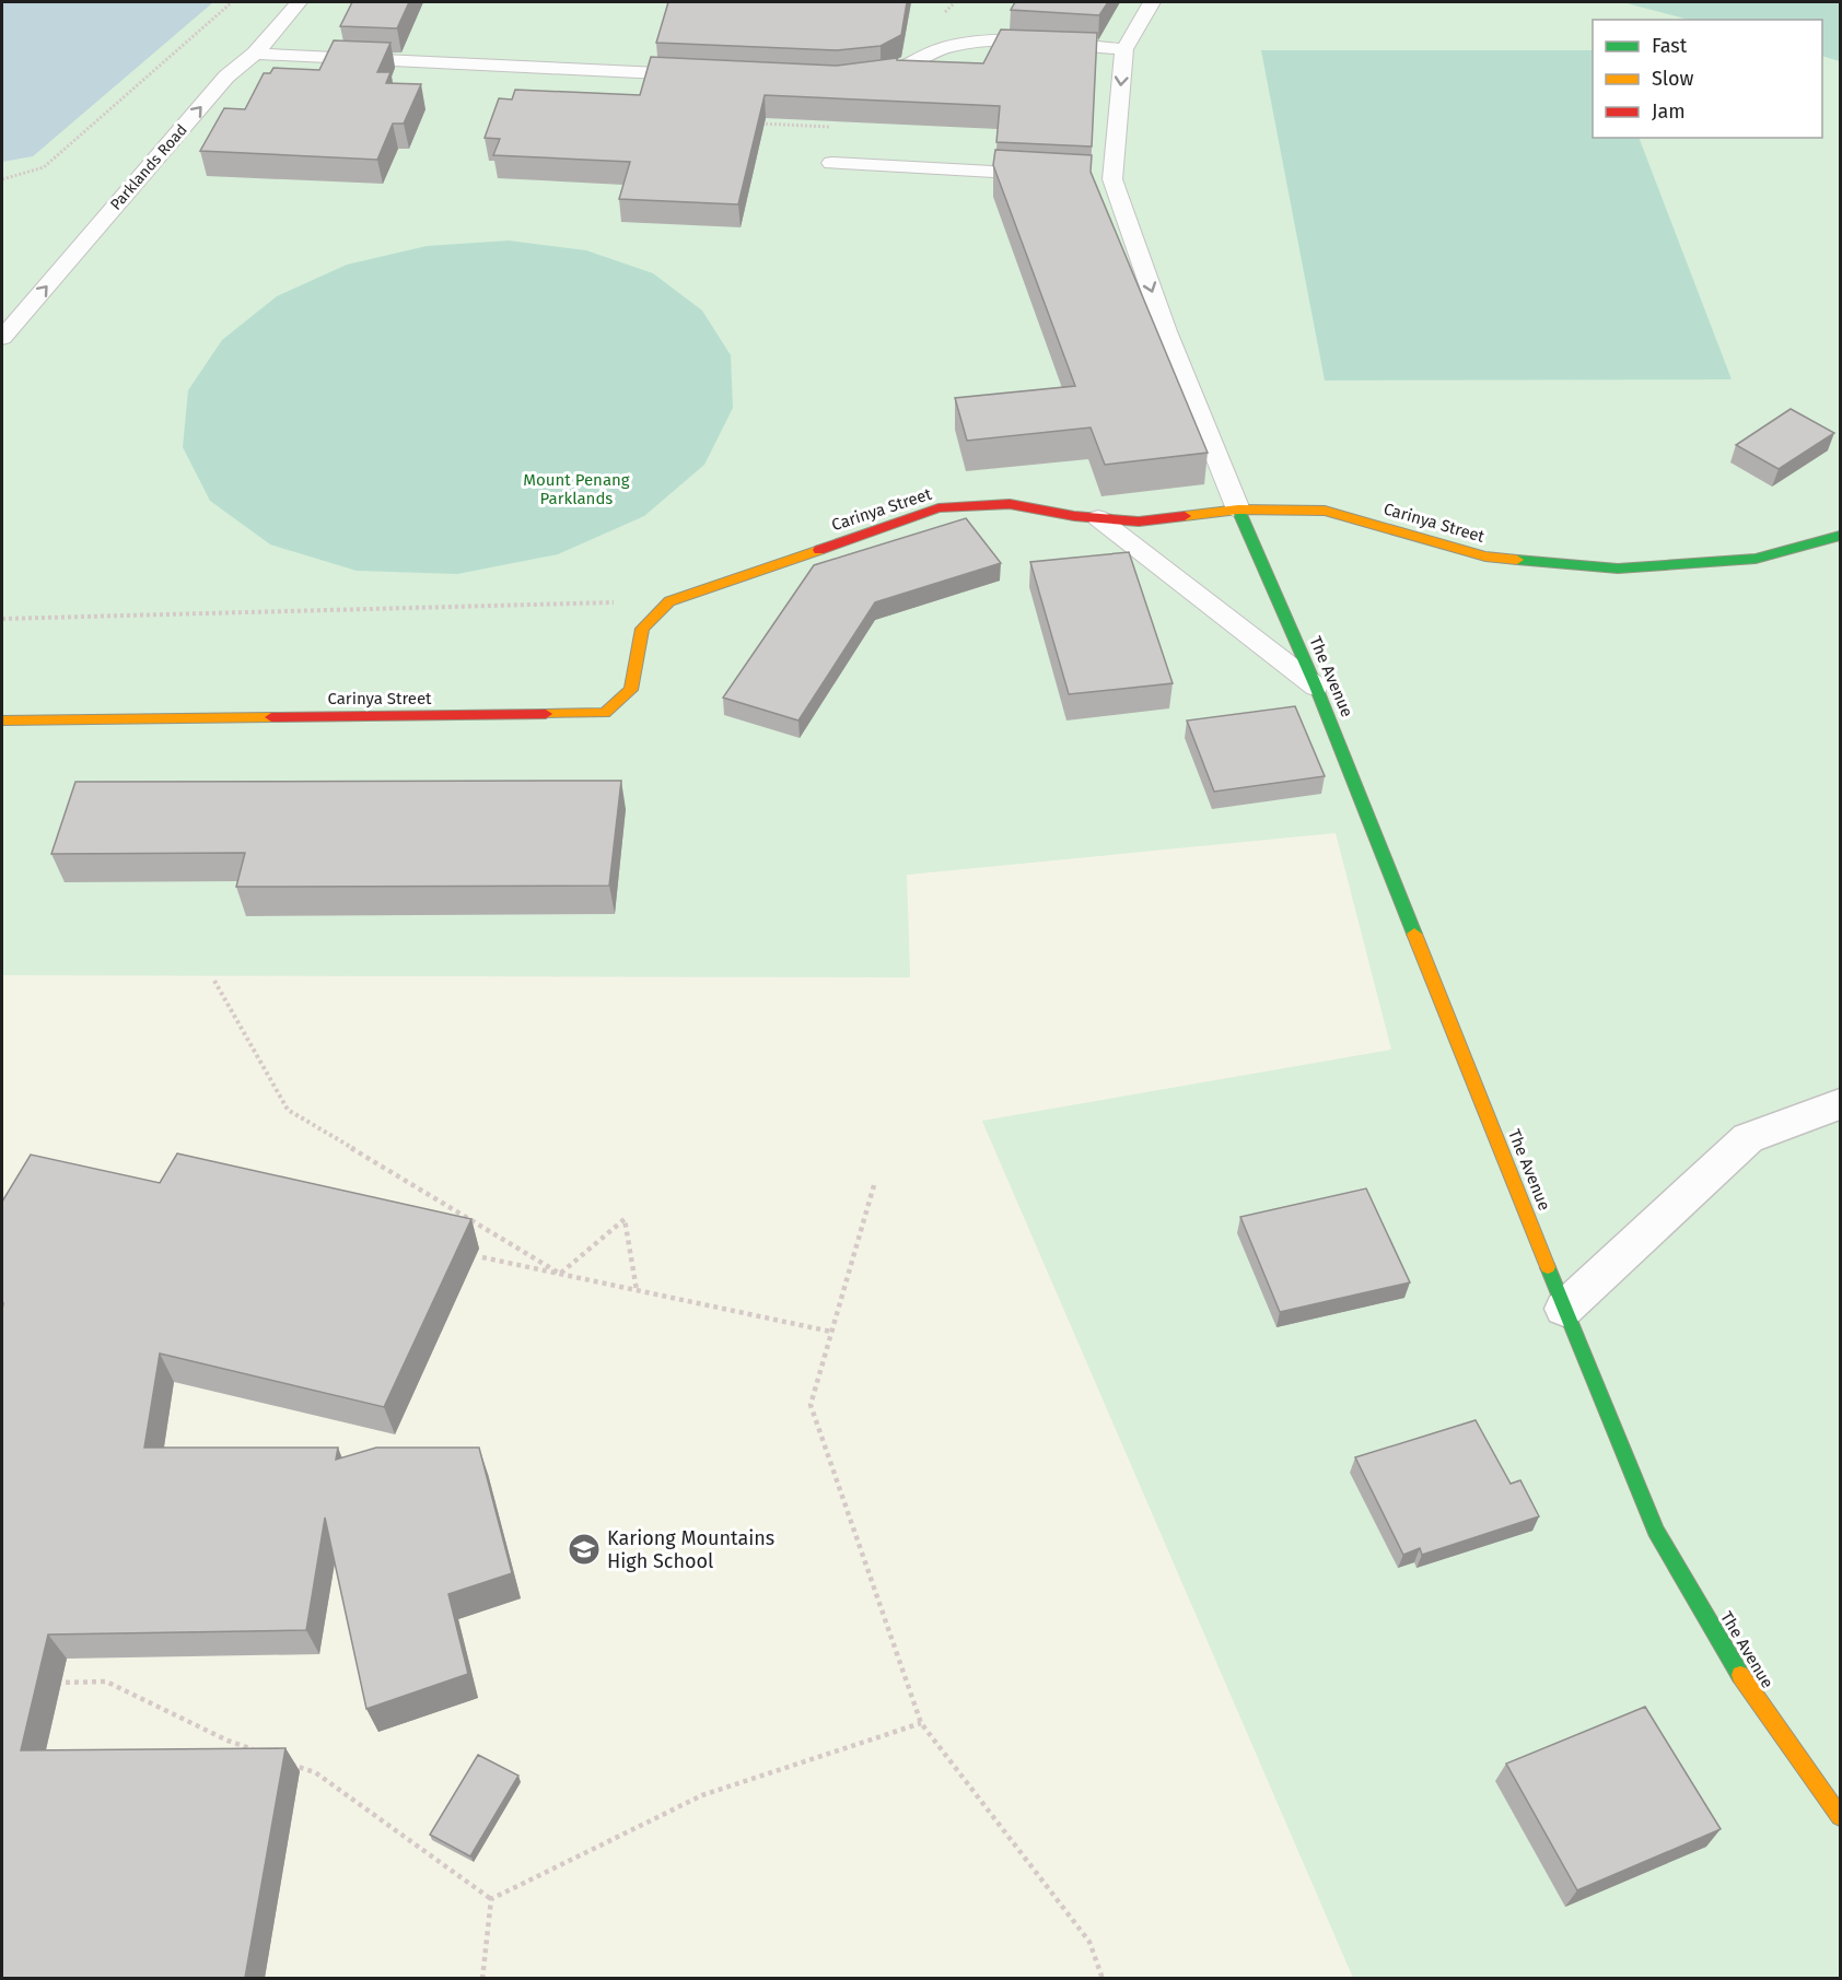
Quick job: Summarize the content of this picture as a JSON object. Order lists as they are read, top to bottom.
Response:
{
  "streets": {
    "street": ["Carinya Street", "The Avenue"],
    "lane": ["Parklands Road"]
  },
  "crossings": [
    ["Carinya Street", "The Avenue"]
  ],
  "one_way": ["Parklands Road"],
  "parks": ["Mount Penang Parklands"],
  "places": {
    "school or university": ["Kariong Mountains High School"]
  },
  "legend": ["Fast", "Slow", "Jam"]
}
